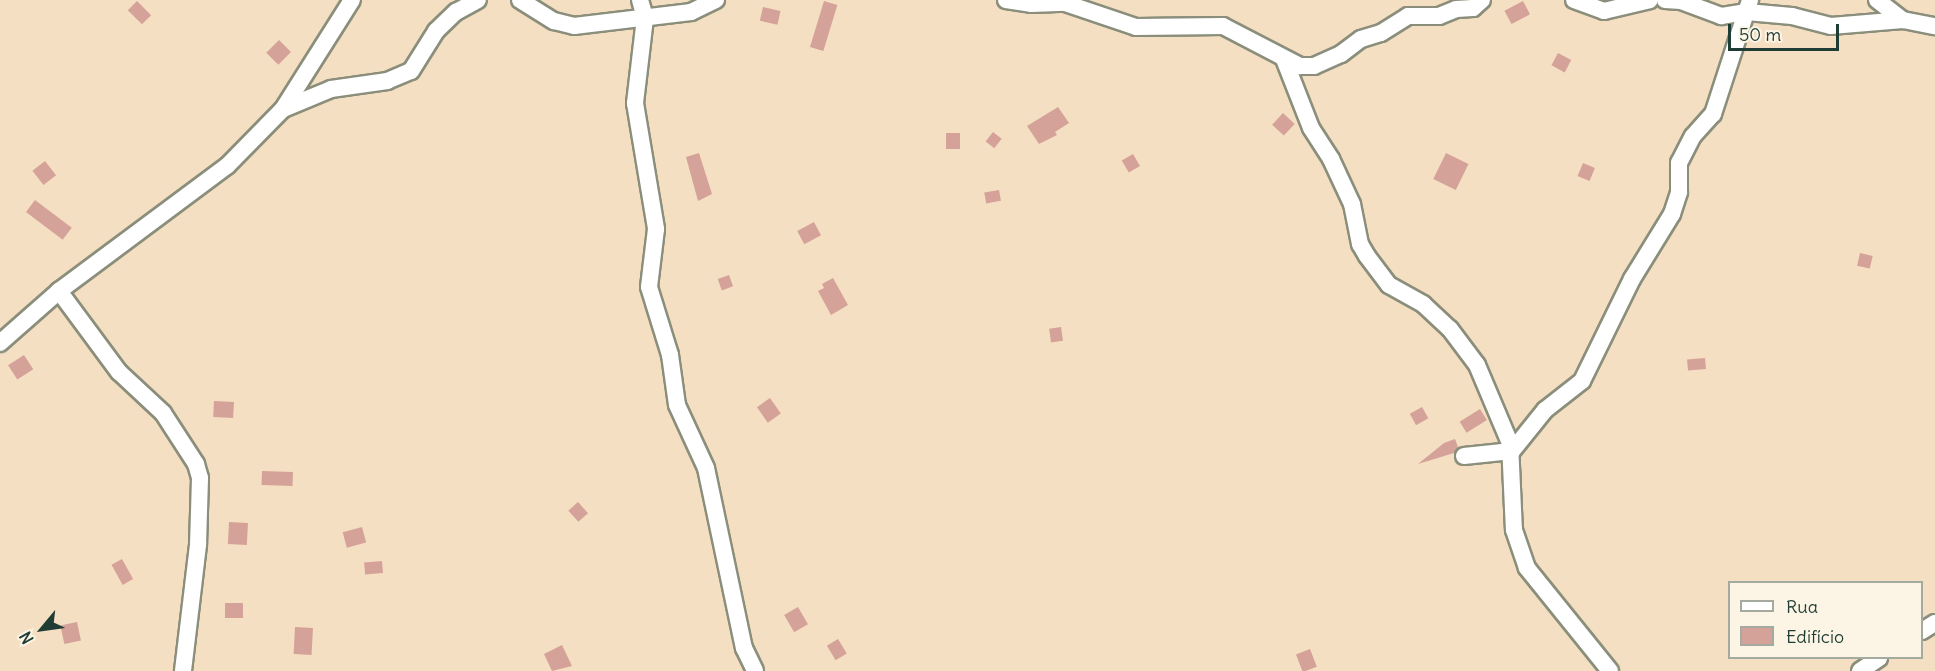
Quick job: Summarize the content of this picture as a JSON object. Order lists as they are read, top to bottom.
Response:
{
  "legend": ["Rua", "Edifício"],
  "scale_bar": "50 m",
  "north": "bottom left"
}
